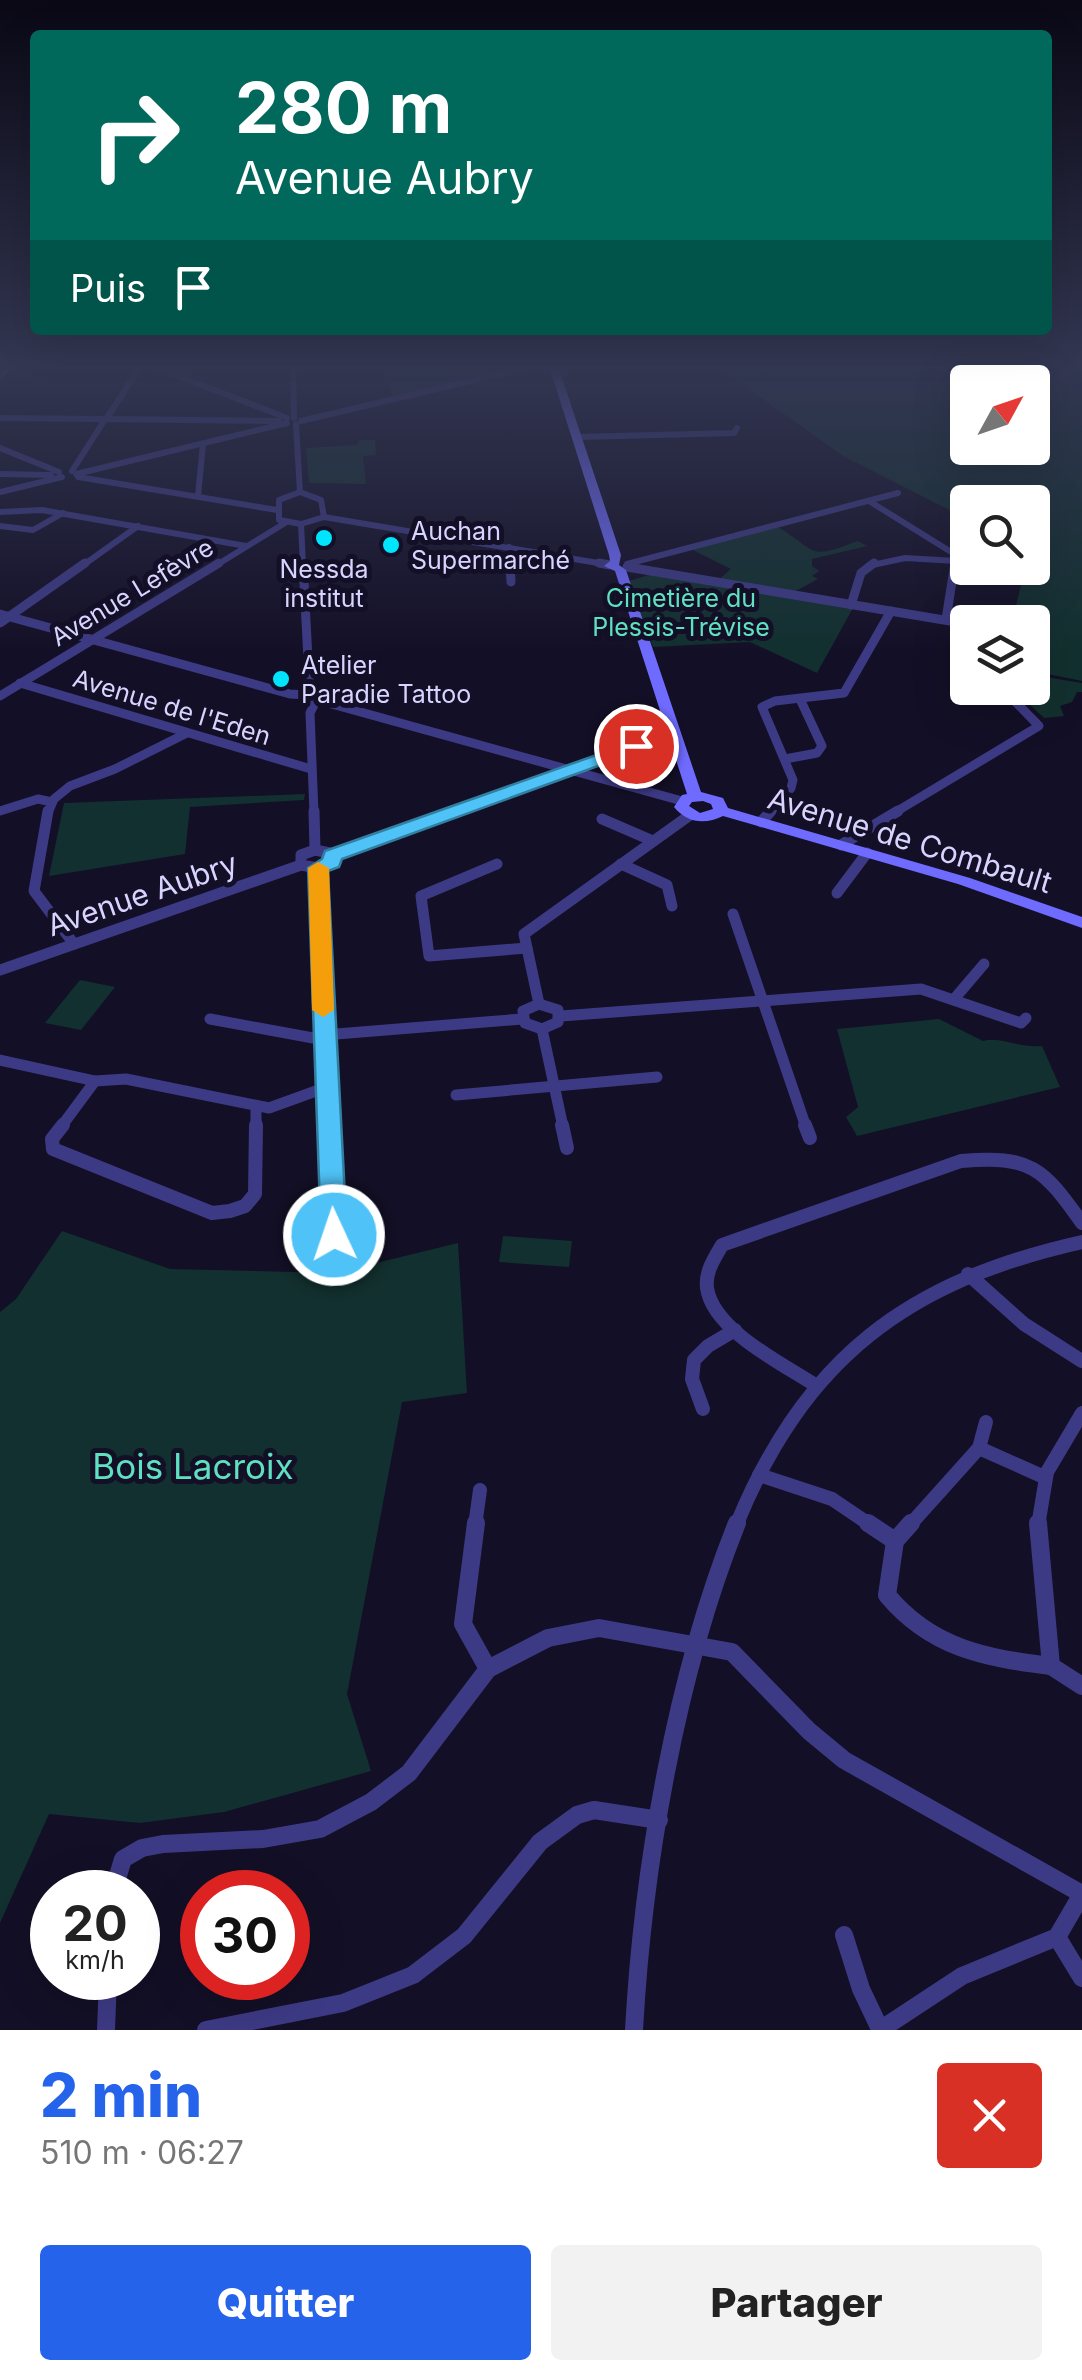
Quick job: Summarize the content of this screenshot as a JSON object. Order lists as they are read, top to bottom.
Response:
{
  "streets": {
    "street": [
      "Avenue Lefèvre",
      "Avenue de l'Eden",
      "Avenue de Combault",
      "Avenue Aubry"
    ]
  },
  "crossings": [
    ["Avenue Lefèvre", "Avenue de l'Eden"]
  ],
  "parks": ["Cimetière du Plessis-Trévise", "Bois Lacroix"],
  "places": ["Nessda institut", "Auchan Supermarché", "Atelier Paradie Tattoo"],
  "north": "top right",
  "page": {
    "turn": ["280 m", "Avenue Aubry"],
    "then": "Puis",
    "speed": "20 km/h",
    "limit": "30",
    "heading": ["2 min", "510 m · 06:27"],
    "buttons": ["Quitter", "Partager"]
  }
}
